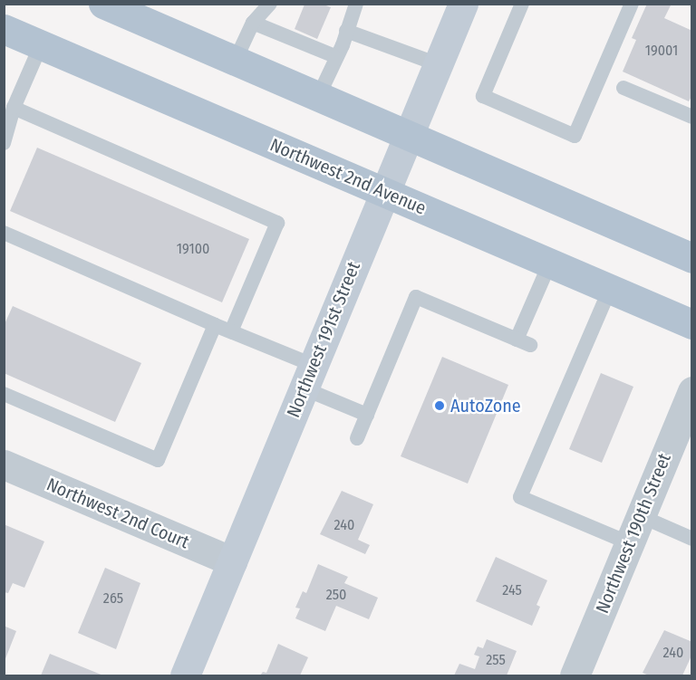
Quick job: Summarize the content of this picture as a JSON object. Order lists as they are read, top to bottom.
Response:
{
  "streets": {
    "main road": ["Northwest 2nd Avenue"],
    "street": ["Northwest 191st Street", "Northwest 2nd Court", "Northwest 190th Street"]
  },
  "crossings": [
    ["Northwest 2nd Avenue", "Northwest 191st Street"],
    ["Northwest 191st Street", "Northwest 2nd Court"]
  ],
  "places": ["AutoZone"],
  "house_numbers": [
    "19001",
    "19100",
    "240",
    "245",
    "250",
    "265",
    "240",
    "255"
  ]
}
